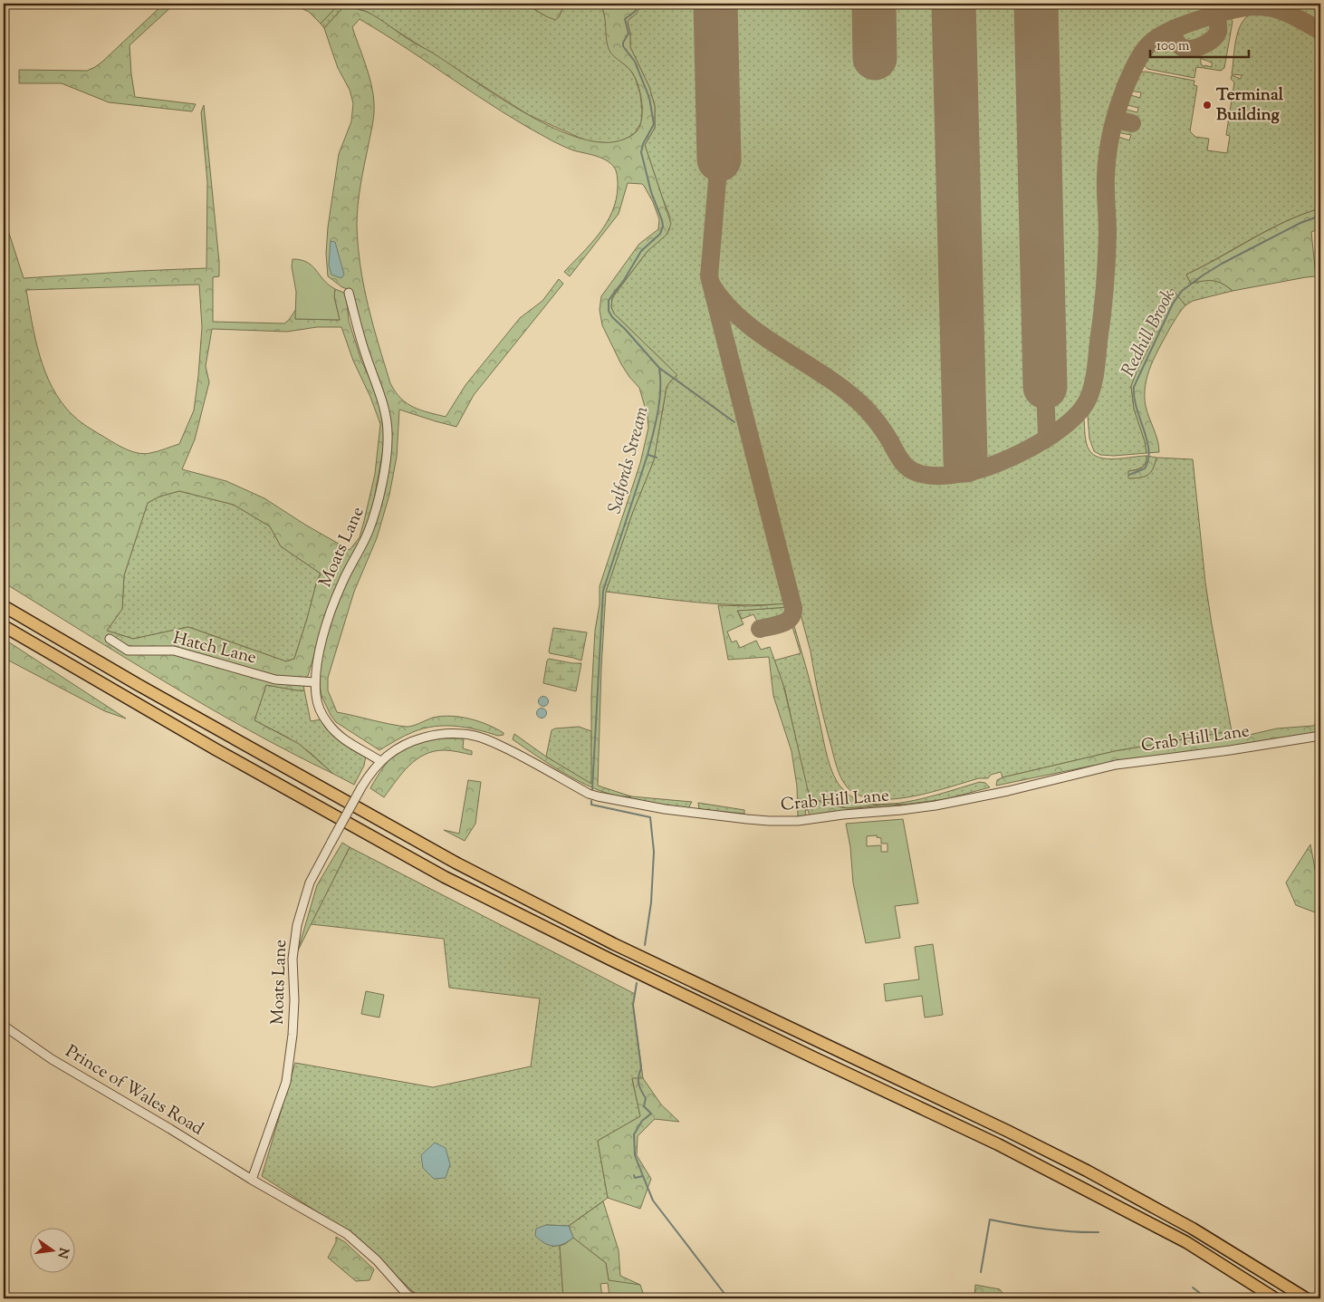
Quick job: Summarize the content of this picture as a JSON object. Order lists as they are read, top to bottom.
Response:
{
  "streets": {
    "street": [
      "Moats Lane",
      "Hatch Lane",
      "Crab Hill Lane",
      "Prince of Wales Road"
    ]
  },
  "crossings": [
    ["Moats Lane", "Hatch Lane"],
    ["Moats Lane", "Crab Hill Lane"],
    ["Moats Lane", "Prince of Wales Road"]
  ],
  "water": ["Redhill Brook", "Salfords Stream"],
  "places": ["Terminal Building"],
  "scale_bar": "100 m",
  "north": "right"
}
